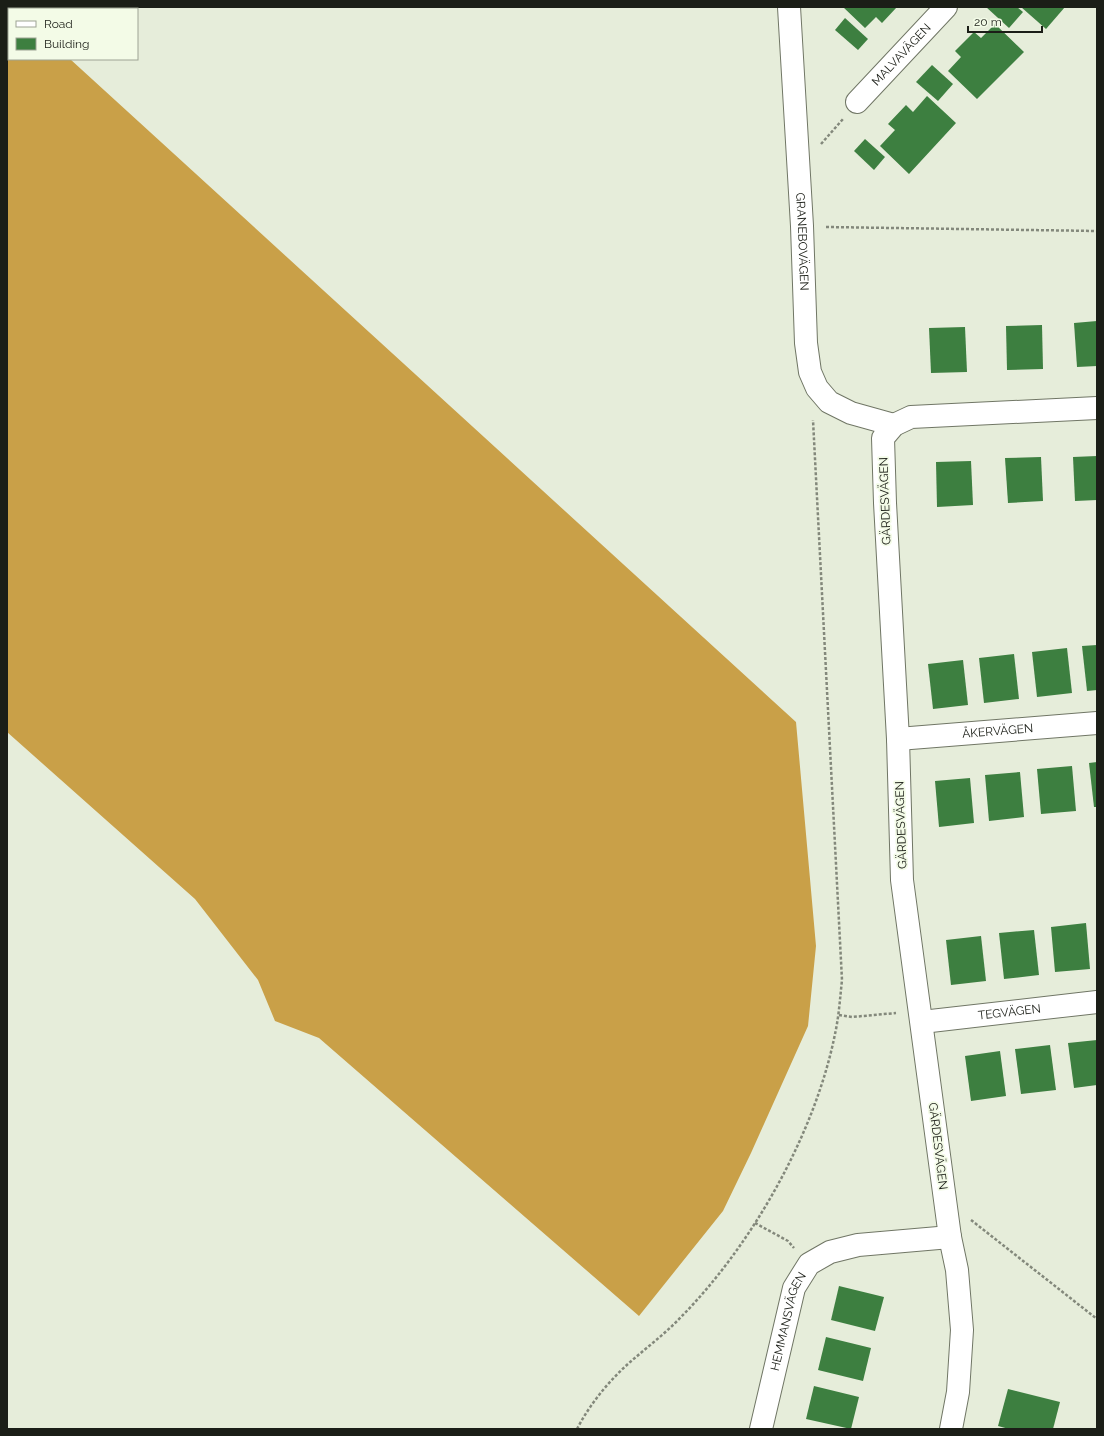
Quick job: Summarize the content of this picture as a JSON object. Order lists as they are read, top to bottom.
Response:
{
  "streets": {
    "street": [
      "MALVAVÄGEN",
      "GRANEBOVÄGEN",
      "GÄRDESVÄGEN",
      "ÅKERVÄGEN",
      "TEGVÄGEN",
      "HEMMANSVÄGEN"
    ]
  },
  "crossings": [
    ["GRANEBOVÄGEN", "GÄRDESVÄGEN"],
    ["GÄRDESVÄGEN", "ÅKERVÄGEN"],
    ["GÄRDESVÄGEN", "TEGVÄGEN"],
    ["GÄRDESVÄGEN", "HEMMANSVÄGEN"]
  ],
  "legend": ["Road", "Building"],
  "scale_bar": "20 m"
}
